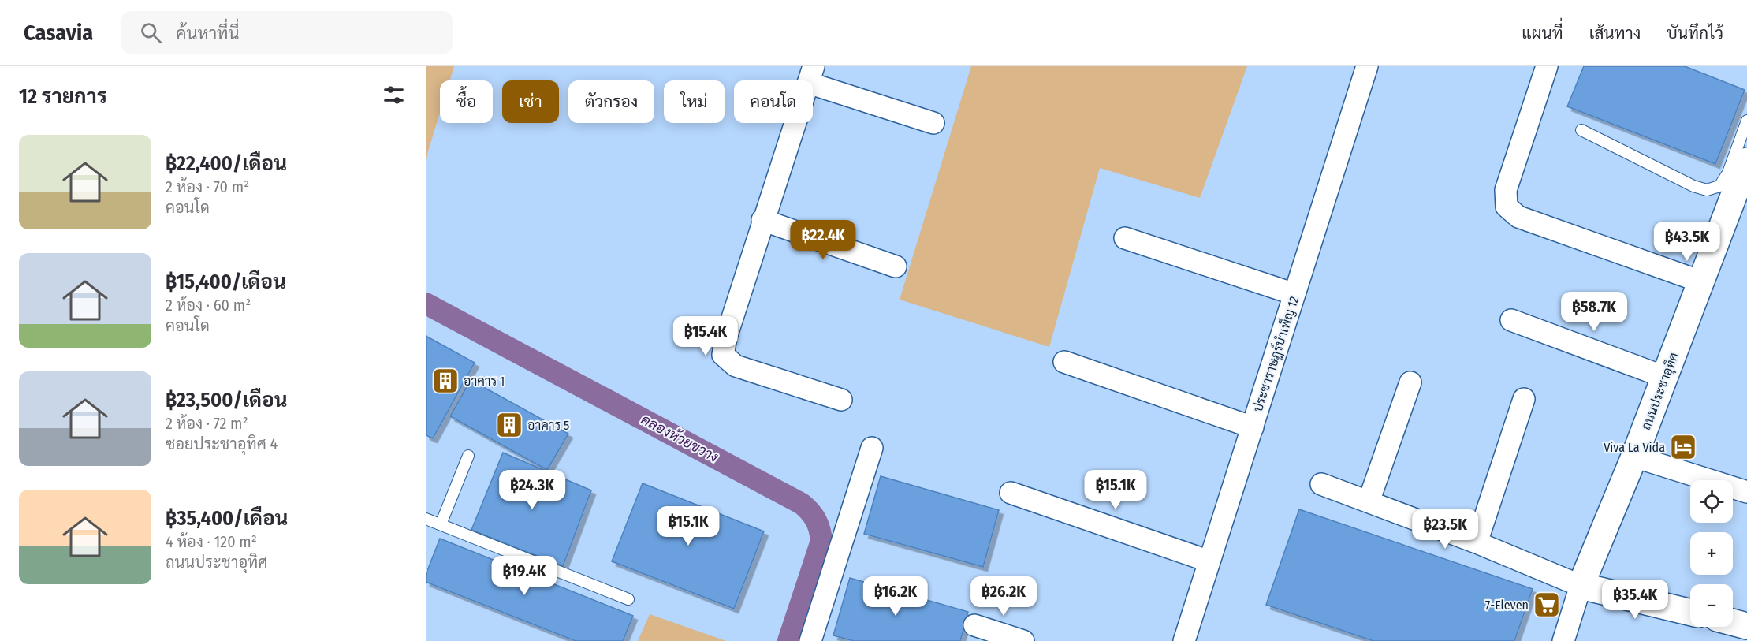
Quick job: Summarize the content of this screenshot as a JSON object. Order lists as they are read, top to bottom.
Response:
{
  "streets": {
    "main road": ["ถนนประชาอุทิศ"],
    "street": ["ประชาราษฎร์บำเพ็ญ 12"]
  },
  "water": ["คลองห้วยขวาง"],
  "places": {
    "building": ["อาคาร 1", "อาคาร 5"],
    "hotel": ["Viva La Vida"],
    "supermarket": ["7-Eleven"]
  },
  "page": {
    "header": "Casavia",
    "search": "ค้นหาที่นี่",
    "nav": ["แผนที่", "เส้นทาง", "บันทึกไว้"],
    "heading": "12 รายการ",
    "chip": [
      "ซื้อ",
      "เช่า",
      "ตัวกรอง",
      "ใหม่",
      "คอนโด"
    ],
    "list": [
      {
        "name": "฿22,400/เดือน",
        "note": "2 ห้อง · 70 m² · คอนโด"
      },
      {
        "name": "฿15,400/เดือน",
        "note": "2 ห้อง · 60 m² · คอนโด"
      },
      {
        "name": "฿23,500/เดือน",
        "note": "2 ห้อง · 72 m² · ซอยประชาอุทิศ 4"
      },
      {
        "name": "฿35,400/เดือน",
        "note": "4 ห้อง · 120 m² · ถนนประชาอุทิศ"
      }
    ],
    "price": [
      "฿22.4K",
      "฿43.5K",
      "฿58.7K",
      "฿15.4K",
      "฿24.3K",
      "฿15.1K",
      "฿15.1K",
      "฿23.5K",
      "฿19.4K",
      "฿16.2K",
      "฿26.2K",
      "฿35.4K"
    ],
    "map_buttons": ["+", "−"]
  }
}
